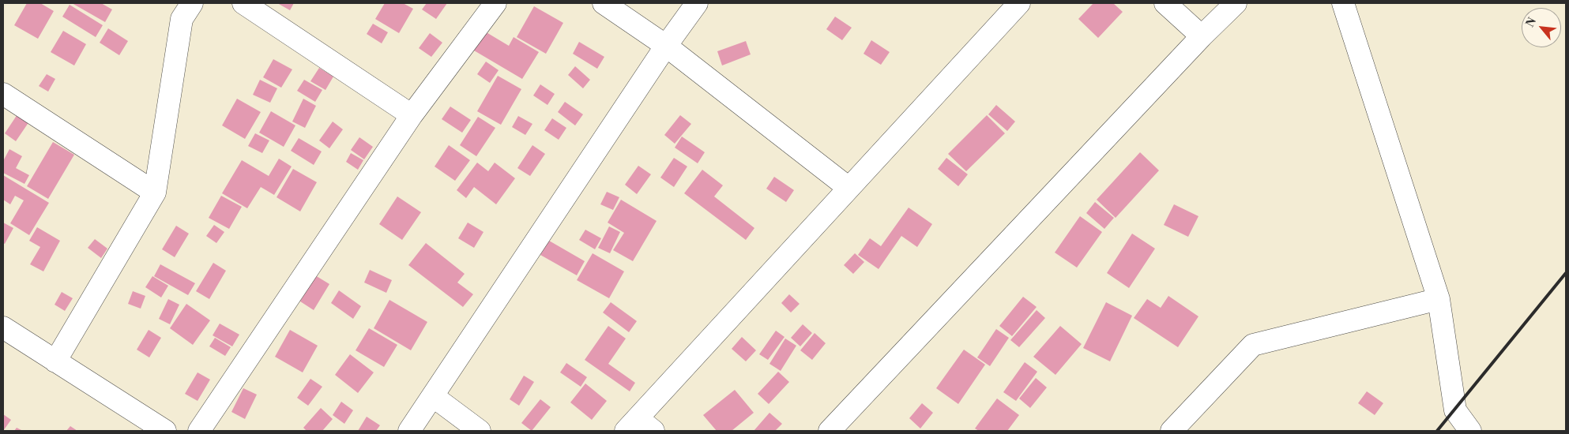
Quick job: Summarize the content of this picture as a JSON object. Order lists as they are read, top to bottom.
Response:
{
  "north": "top left"
}
